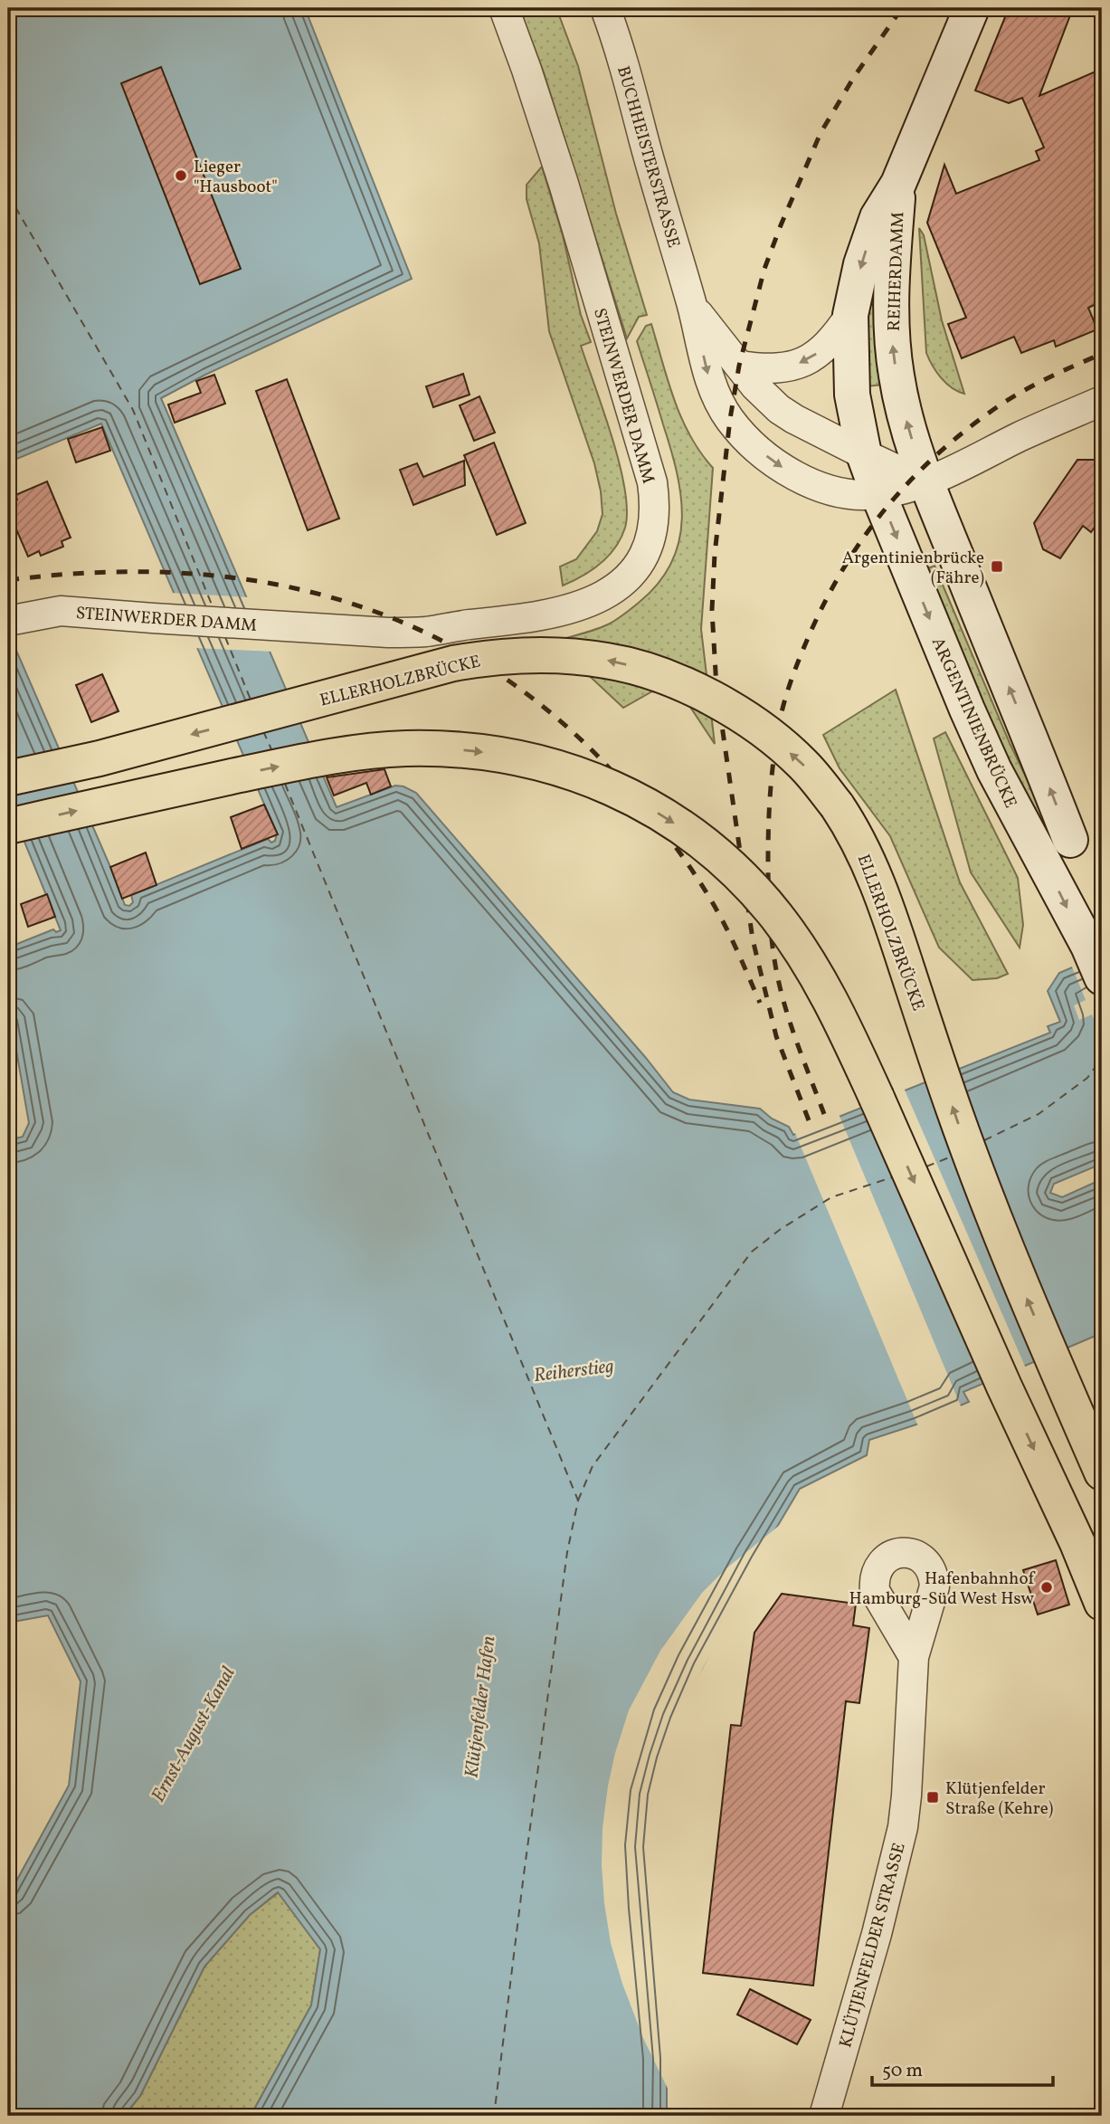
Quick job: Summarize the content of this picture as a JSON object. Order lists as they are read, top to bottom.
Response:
{
  "streets": {
    "main road": ["ELLERHOLZBRÜCKE"],
    "street": [
      "BUCHHEISTERSTRASSE",
      "REIHERDAMM",
      "STEINWERDER DAMM",
      "ARGENTINIENBRÜCKE",
      "KLÜTJENFELDER STRASSE"
    ]
  },
  "crossings": [
    ["BUCHHEISTERSTRASSE", "REIHERDAMM"],
    ["BUCHHEISTERSTRASSE", "ARGENTINIENBRÜCKE"],
    ["REIHERDAMM", "ARGENTINIENBRÜCKE"]
  ],
  "one_way": ["ELLERHOLZBRÜCKE"],
  "water": ["Reiherstieg", "Klütjenfelder Hafen", "Ernst-August-Kanal"],
  "places": {
    "other": ["Lieger \"Hausboot\"", "Hafenbahnhof Hamburg-Süd West Hsw"],
    "transit": ["Argentinienbrücke (Fähre)", "Klütjenfelder Straße (Kehre)"]
  },
  "scale_bar": "50 m"
}
